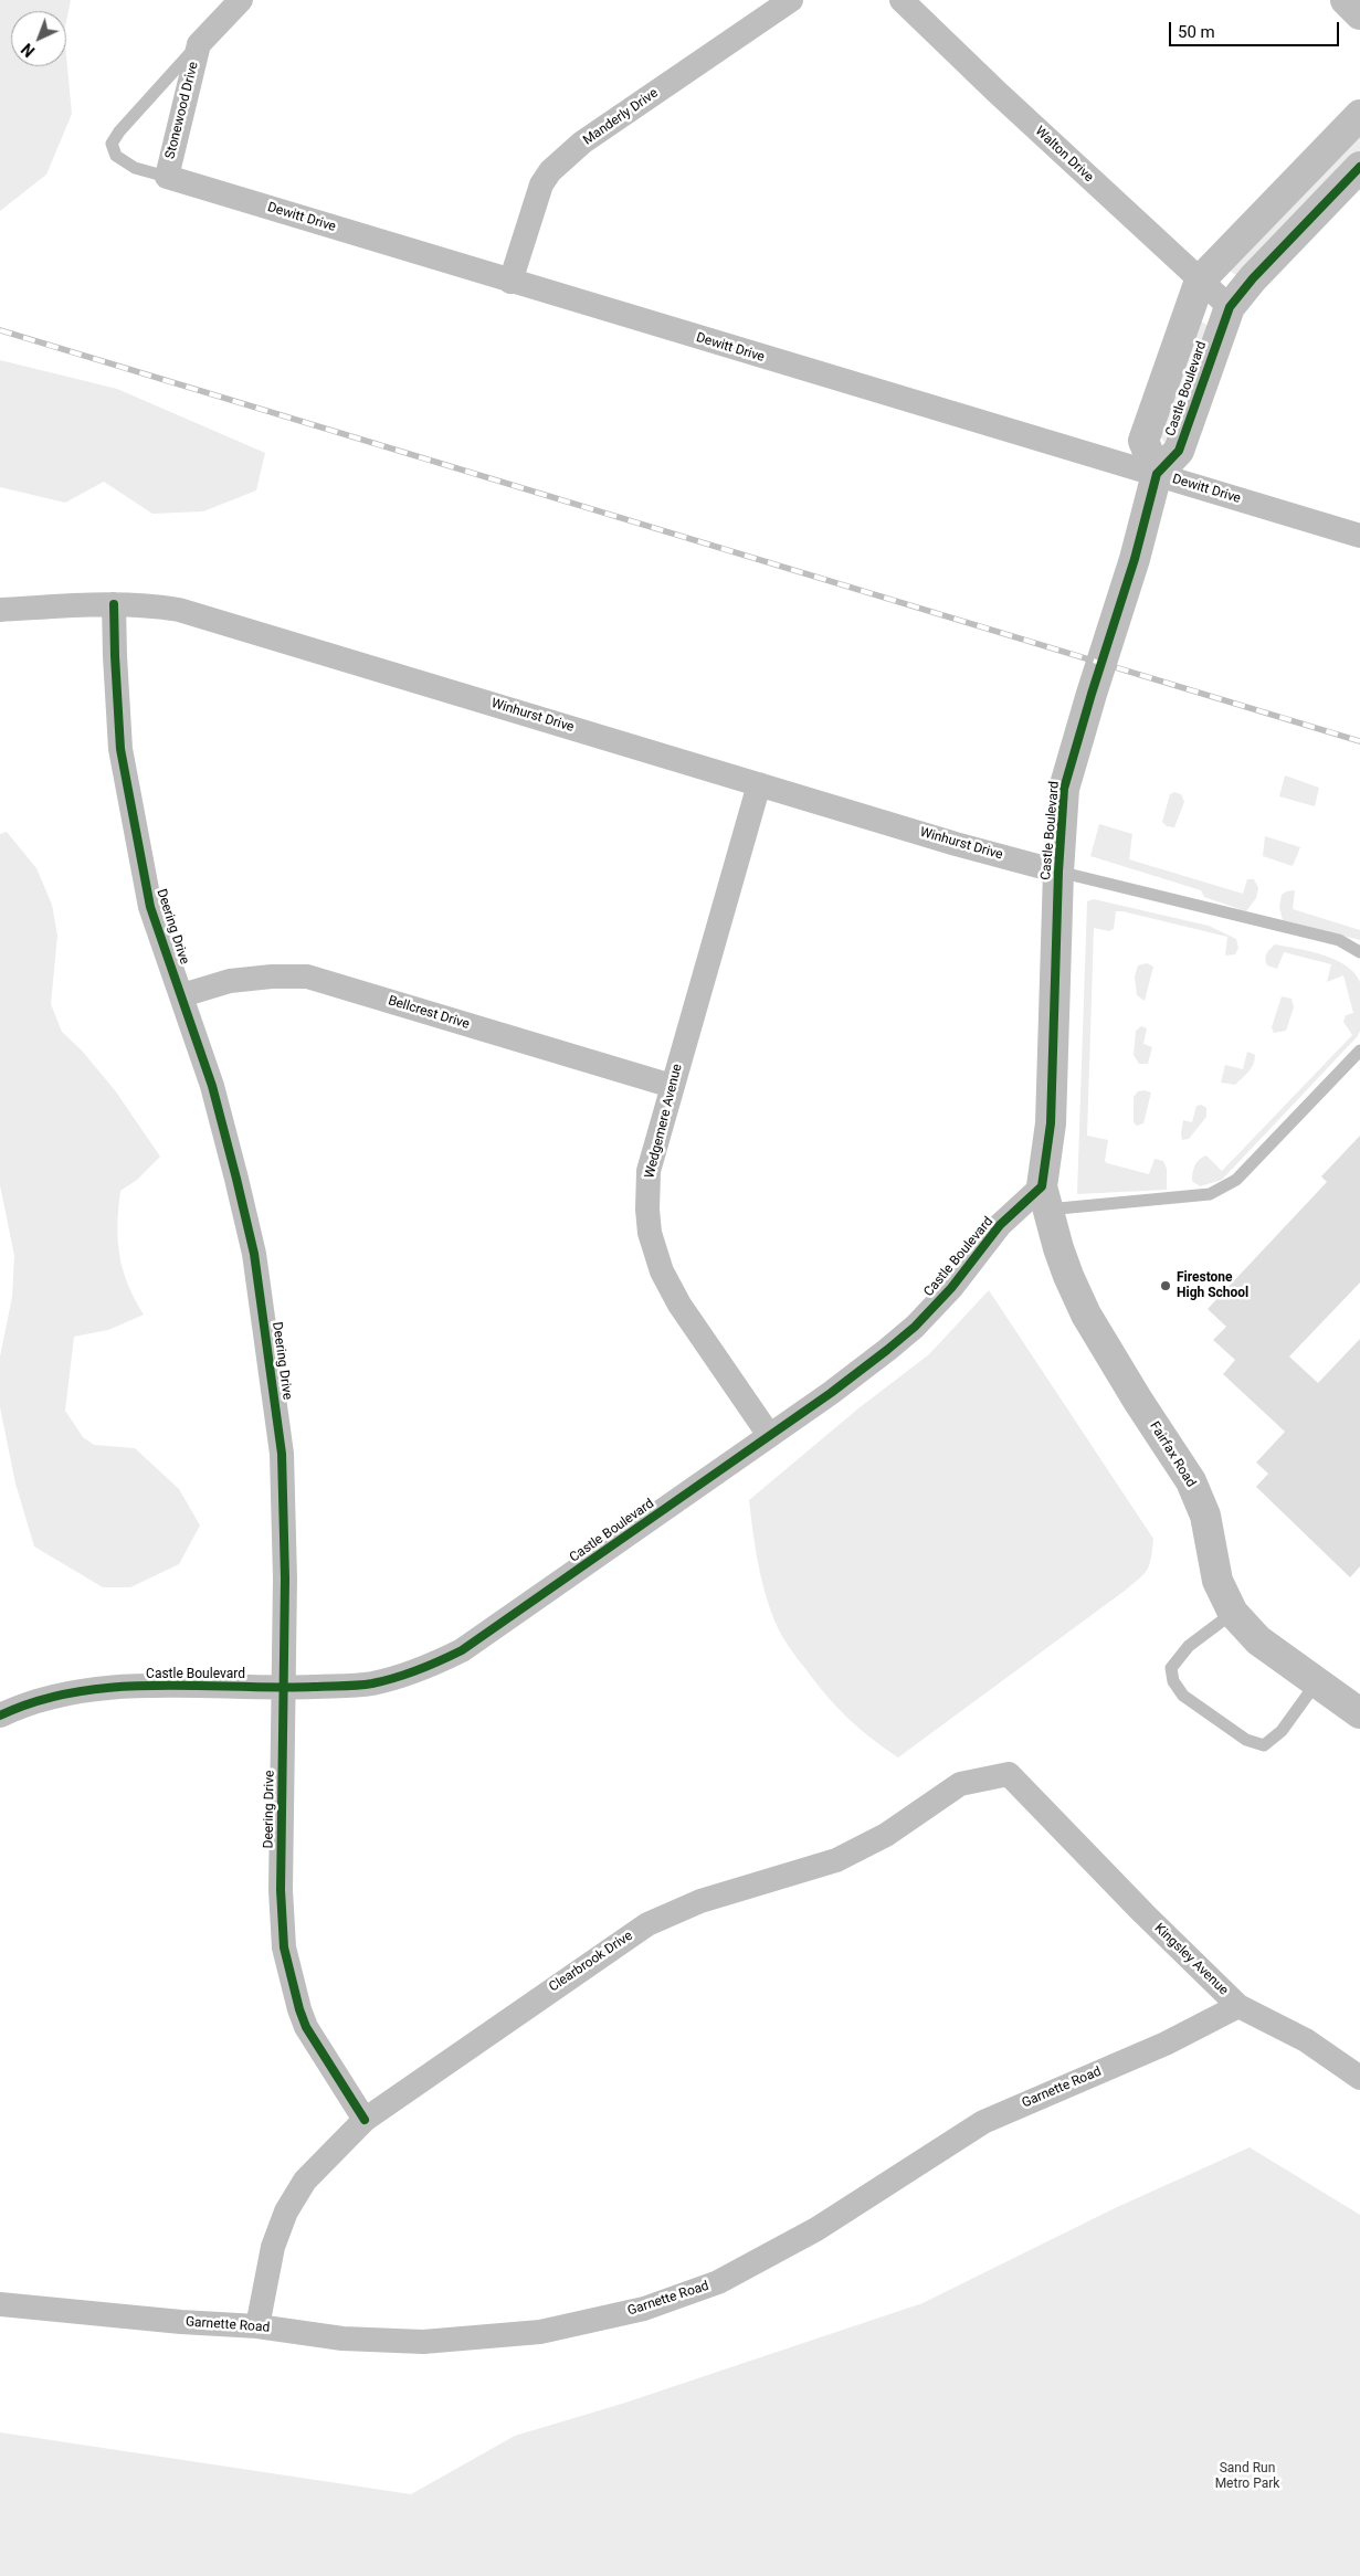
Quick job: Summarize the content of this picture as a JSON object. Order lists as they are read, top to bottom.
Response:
{
  "streets": {
    "street": [
      "Stonewood Drive",
      "Manderly Drive",
      "Walton Drive",
      "Dewitt Drive",
      "Castle Boulevard",
      "Winhurst Drive",
      "Deering Drive",
      "Bellcrest Drive",
      "Wedgemere Avenue",
      "Fairfax Road",
      "Kingsley Avenue",
      "Clearbrook Drive",
      "Garnette Road"
    ]
  },
  "crossings": [
    ["Stonewood Drive", "Dewitt Drive"],
    ["Manderly Drive", "Dewitt Drive"],
    ["Walton Drive", "Castle Boulevard"],
    ["Dewitt Drive", "Castle Boulevard"],
    ["Castle Boulevard", "Winhurst Drive"],
    ["Castle Boulevard", "Deering Drive"],
    ["Castle Boulevard", "Wedgemere Avenue"],
    ["Castle Boulevard", "Fairfax Road"],
    ["Winhurst Drive", "Deering Drive"],
    ["Winhurst Drive", "Wedgemere Avenue"],
    ["Deering Drive", "Bellcrest Drive"],
    ["Deering Drive", "Clearbrook Drive"],
    ["Bellcrest Drive", "Wedgemere Avenue"],
    ["Kingsley Avenue", "Clearbrook Drive"],
    ["Kingsley Avenue", "Garnette Road"],
    ["Clearbrook Drive", "Garnette Road"]
  ],
  "parks": ["Sand Run Metro Park"],
  "places": ["Firestone High School"],
  "scale_bar": "50 m",
  "north": "bottom left"
}
